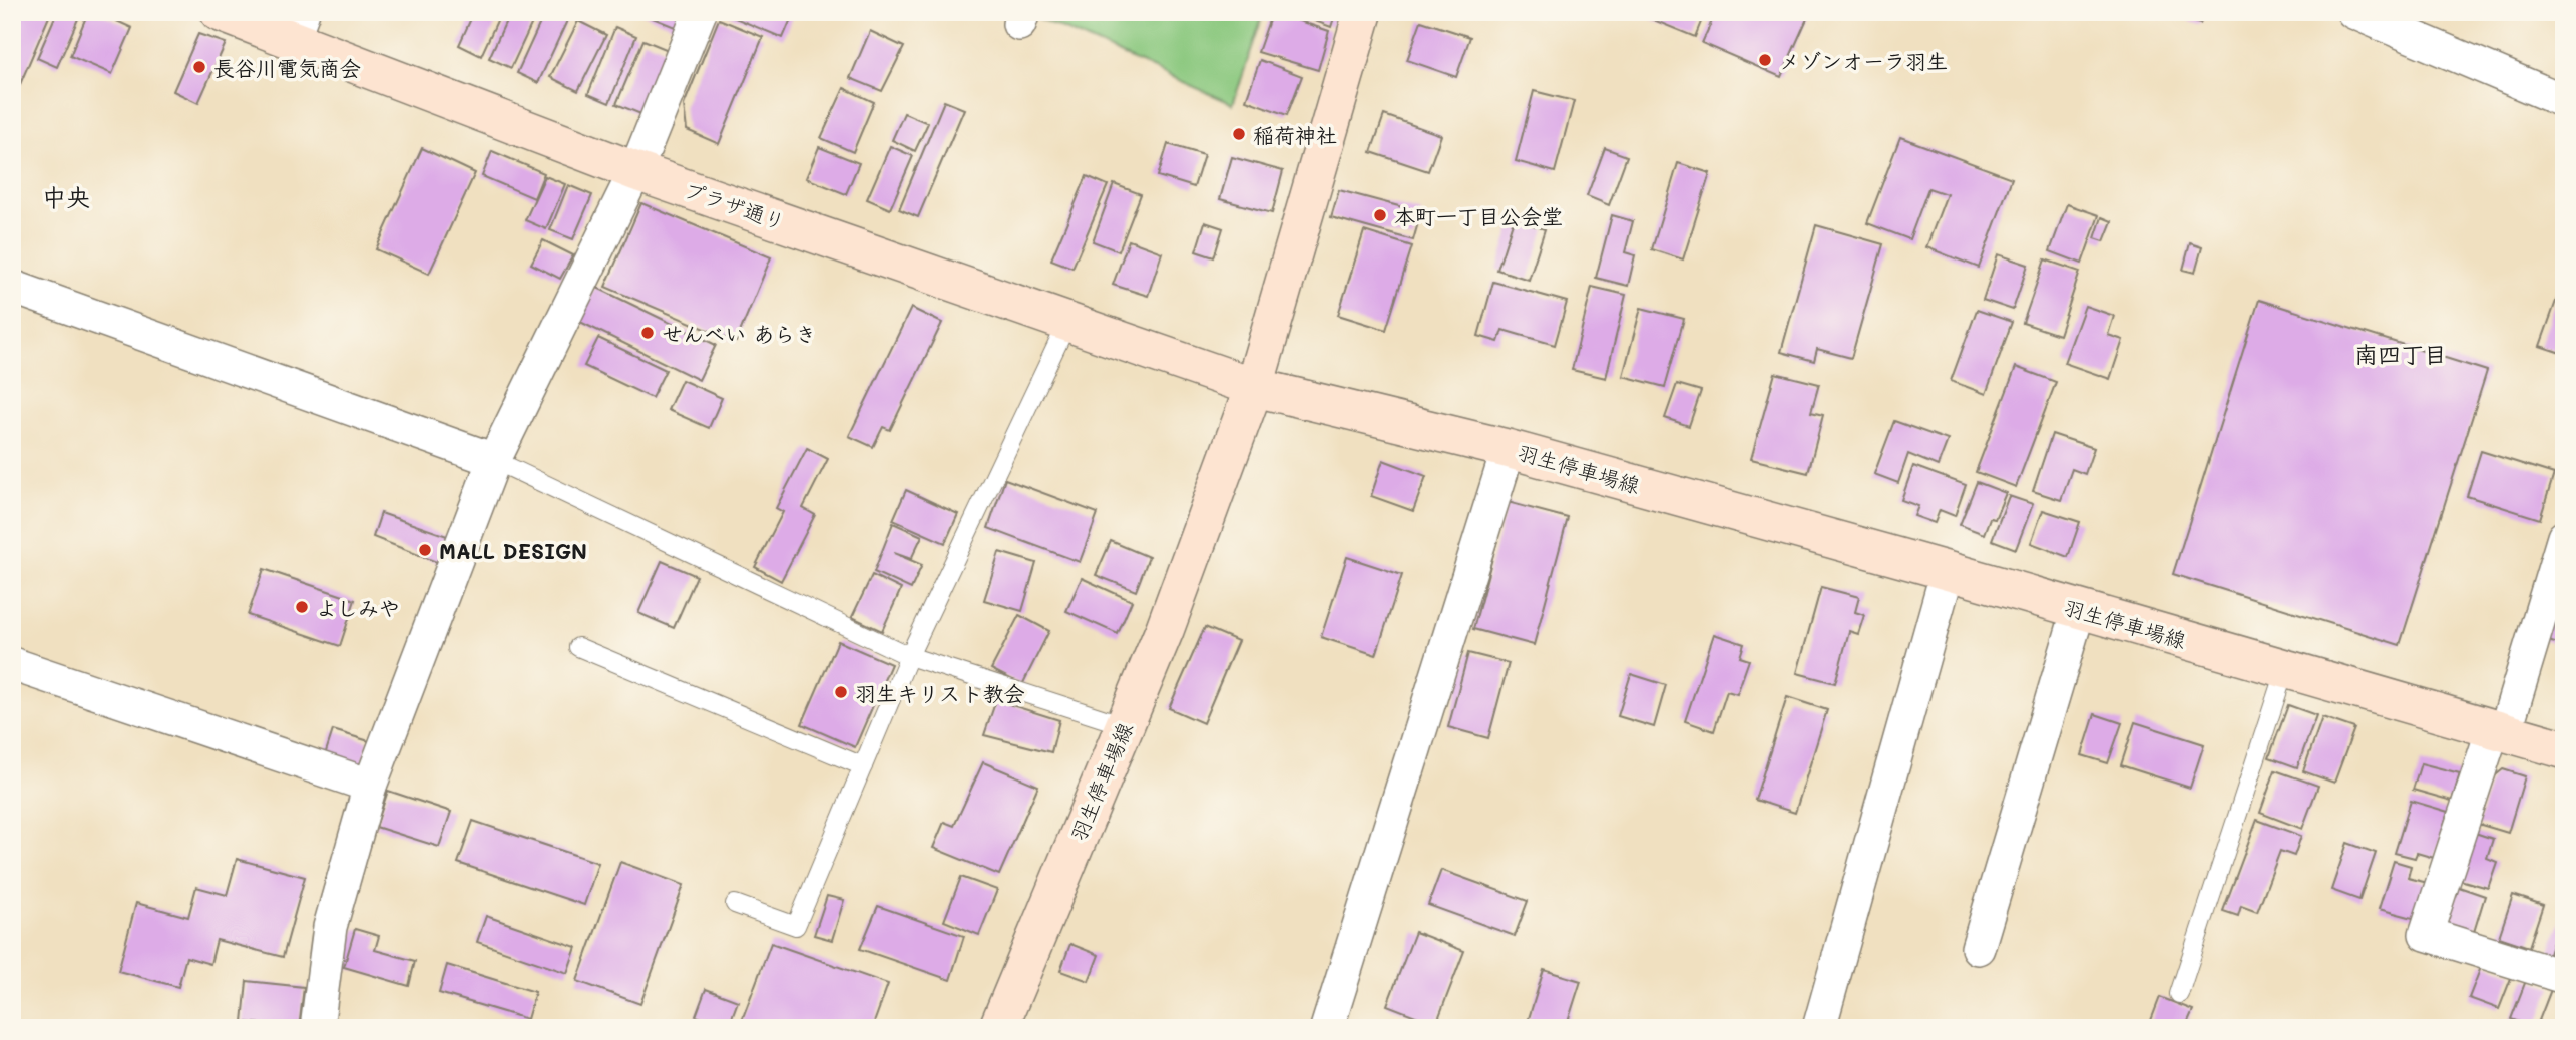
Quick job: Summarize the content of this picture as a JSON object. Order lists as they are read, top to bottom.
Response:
{
  "streets": {
    "main road": ["プラザ通り", "羽生停車場線"]
  },
  "crossings": [
    ["プラザ通り", "羽生停車場線"]
  ],
  "districts": ["中央", "南四丁目"],
  "places": [
    "メゾンオーラ羽生",
    "長谷川電気商会",
    "稲荷神社",
    "本町一丁目公会堂",
    "せんべい あらき",
    "MALL DESIGN",
    "よしみや",
    "羽生キリスト教会"
  ]
}
